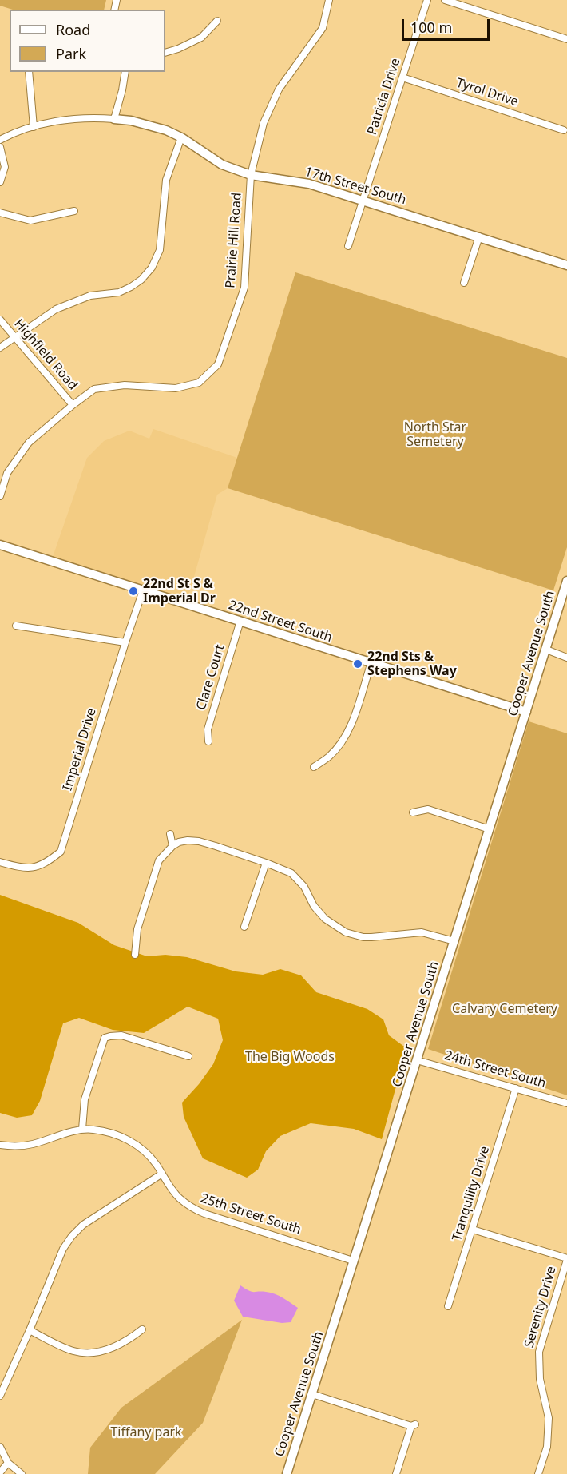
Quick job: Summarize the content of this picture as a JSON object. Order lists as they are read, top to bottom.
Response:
{
  "streets": {
    "street": [
      "Tyrol Drive",
      "Patricia Drive",
      "17th Street South",
      "Prairie Hill Road",
      "Highfield Road",
      "22nd Street South",
      "Cooper Avenue South",
      "Clare Court",
      "Imperial Drive",
      "24th Street South",
      "Tranquility Drive",
      "25th Street South",
      "Serenity Drive"
    ]
  },
  "crossings": [
    ["Tyrol Drive", "Patricia Drive"],
    ["Patricia Drive", "17th Street South"],
    ["17th Street South", "Prairie Hill Road"],
    ["Prairie Hill Road", "Highfield Road"],
    ["22nd Street South", "Cooper Avenue South"],
    ["22nd Street South", "Clare Court"],
    ["22nd Street South", "Imperial Drive"],
    ["Cooper Avenue South", "24th Street South"],
    ["Cooper Avenue South", "25th Street South"],
    ["24th Street South", "Tranquility Drive"]
  ],
  "parks": [
    "North Star Semetery",
    "Calvary Cemetery",
    "The Big Woods",
    "Tiffany park"
  ],
  "places": ["22nd St S & Imperial Dr", "22nd Sts & Stephens Way"],
  "legend": ["Road", "Park"],
  "scale_bar": "100 m"
}
